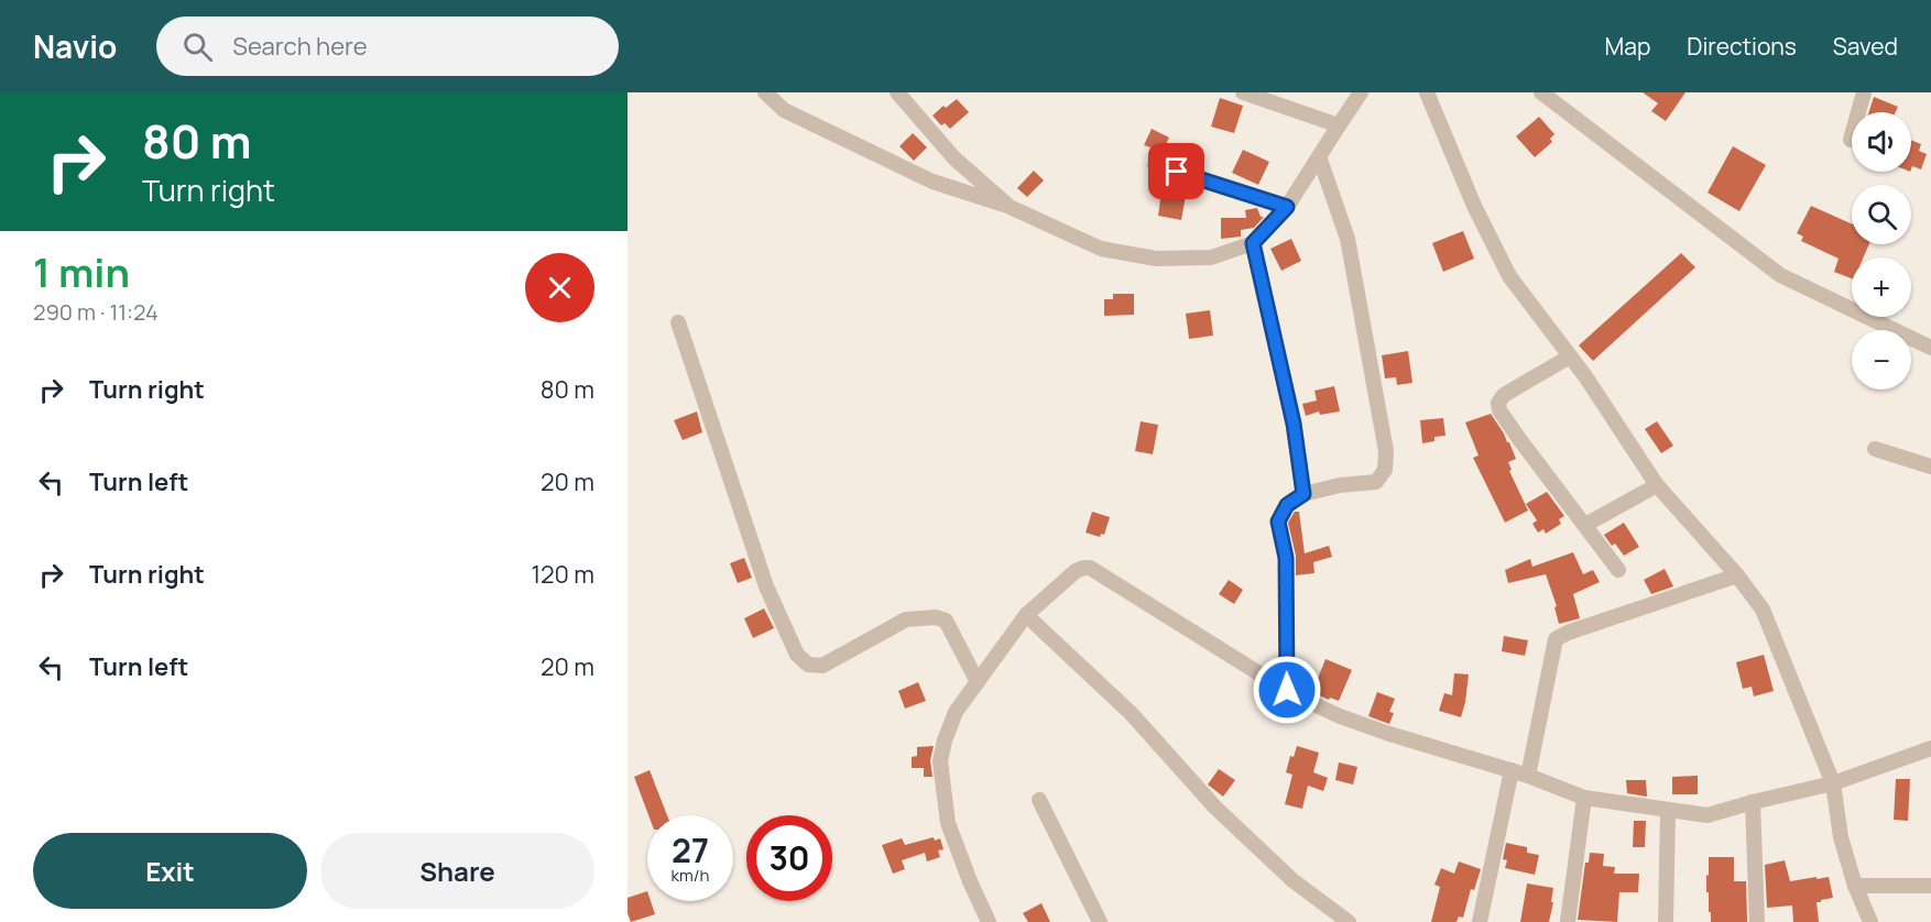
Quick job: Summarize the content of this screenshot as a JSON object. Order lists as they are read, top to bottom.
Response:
{
  "page": {
    "header": "Navio",
    "search": "Search here",
    "nav": ["Map", "Directions", "Saved"],
    "turn": ["80 m", "Turn right"],
    "map_buttons": ["+", "−"],
    "heading": ["1 min", "290 m · 11:24"],
    "list": [
      {
        "name": "Turn right",
        "value": "80 m"
      },
      {
        "name": "Turn left",
        "value": "20 m"
      },
      {
        "name": "Turn right",
        "value": "120 m"
      },
      {
        "name": "Turn left",
        "value": "20 m"
      }
    ],
    "speed": "27 km/h",
    "limit": "30",
    "buttons": ["Exit", "Share"]
  }
}
